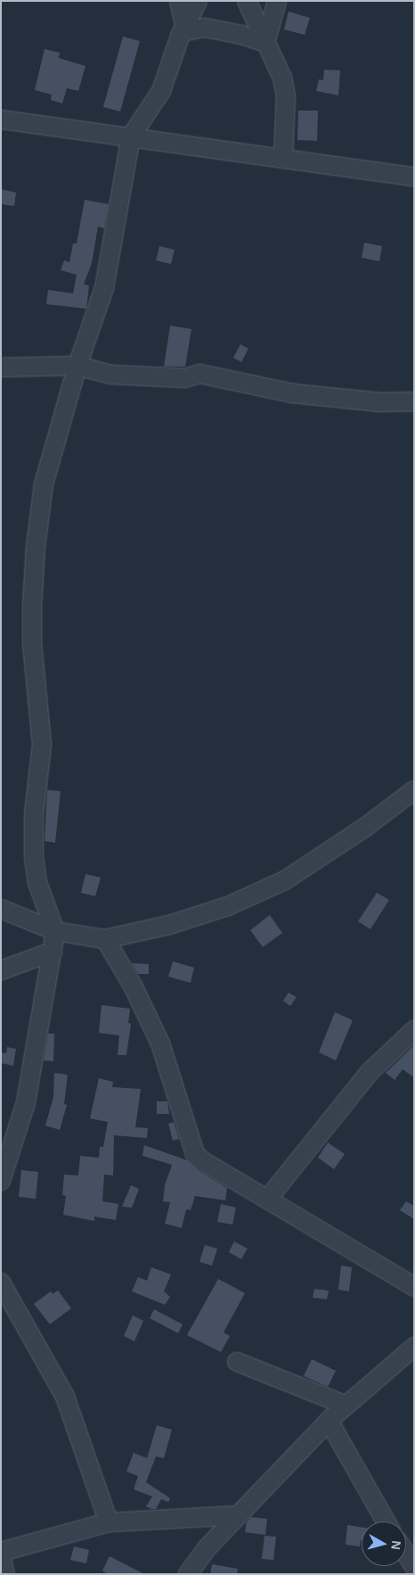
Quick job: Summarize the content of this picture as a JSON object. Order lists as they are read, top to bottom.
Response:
{
  "north": "right"
}
